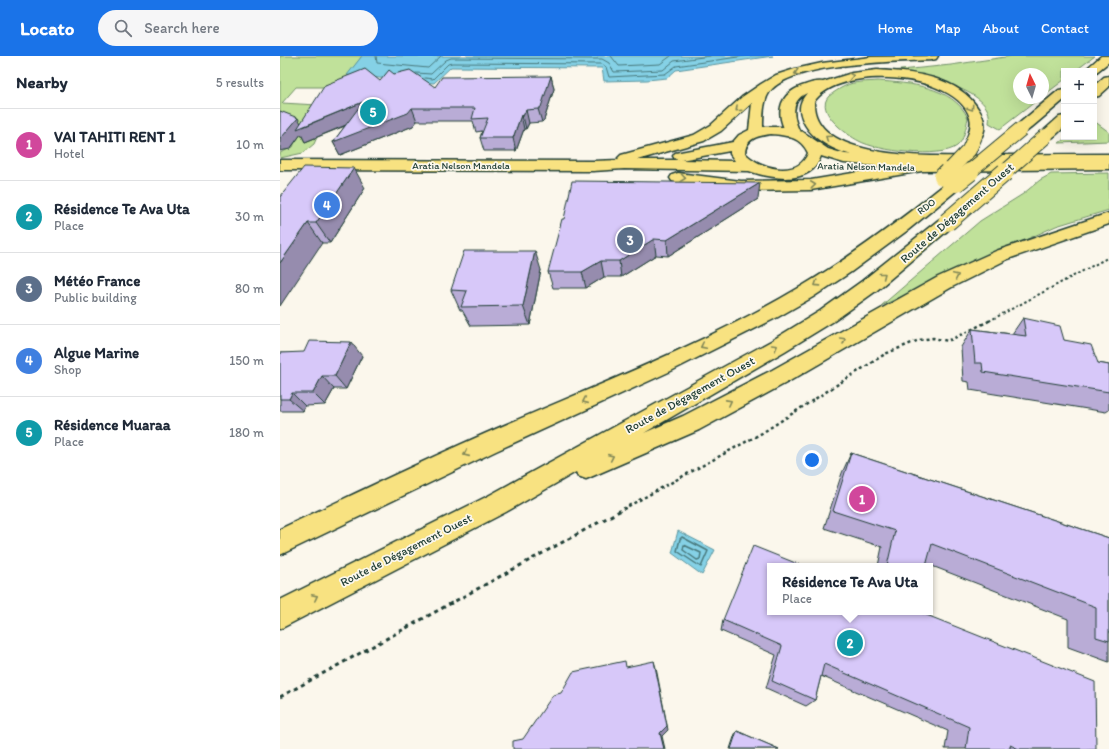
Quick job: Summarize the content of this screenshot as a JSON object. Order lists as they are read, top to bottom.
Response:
{
  "streets": {
    "main road": ["Aratia Nelson Mandela", "RDO", "Route de Dégagement Ouest"]
  },
  "crossings": [
    ["RDO", "Route de Dégagement Ouest"]
  ],
  "north": "top",
  "page": {
    "header": "Locato",
    "search": "Search here",
    "nav": [
      "Home",
      "Map",
      "About",
      "Contact"
    ],
    "heading": ["Nearby", "5 results"],
    "map_buttons": ["+", "−"],
    "pins": [
      "5",
      "4",
      "3",
      "1",
      "2"
    ],
    "list": [
      {
        "mark": "1",
        "name": "VAI TAHITI RENT 1",
        "note": "Hotel",
        "value": "10 m"
      },
      {
        "mark": "2",
        "name": "Résidence Te Ava Uta",
        "note": "Place",
        "value": "30 m"
      },
      {
        "mark": "3",
        "name": "Météo France",
        "note": "Public building",
        "value": "80 m"
      },
      {
        "mark": "4",
        "name": "Algue Marine",
        "note": "Shop",
        "value": "150 m"
      },
      {
        "mark": "5",
        "name": "Résidence Muaraa",
        "note": "Place",
        "value": "180 m"
      }
    ],
    "popup": ["Résidence Te Ava Uta", "Place"]
  }
}
